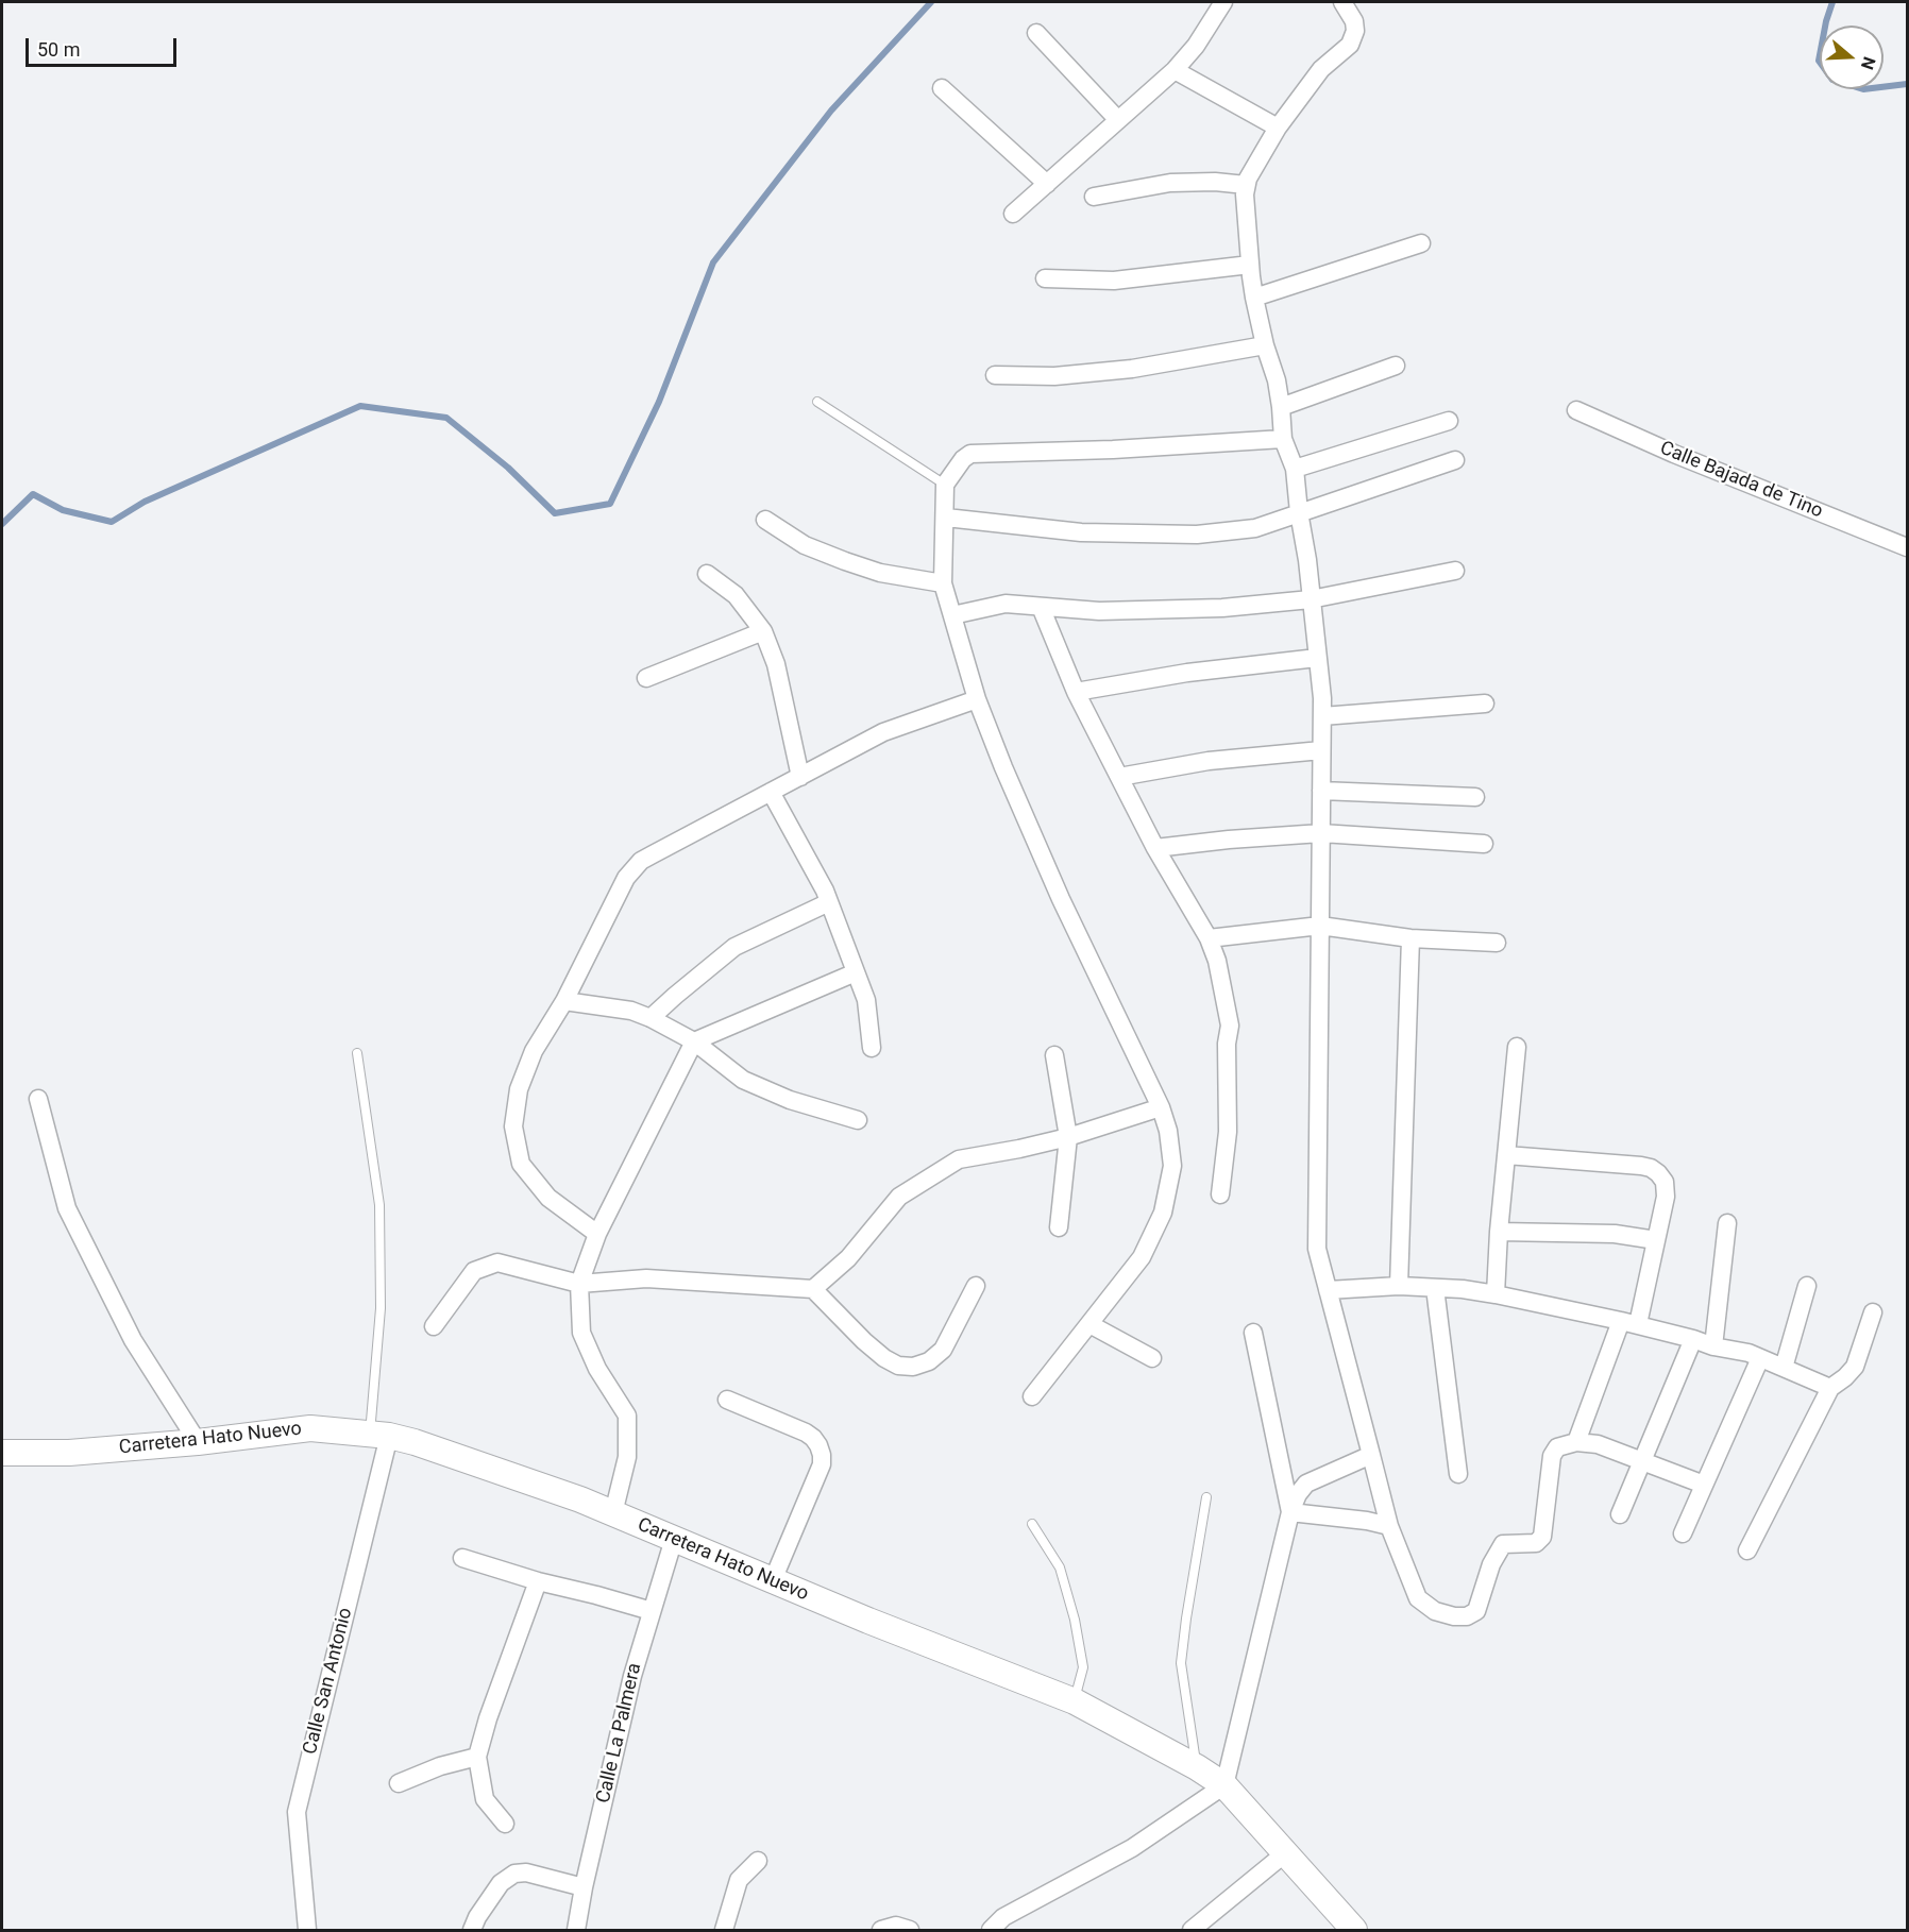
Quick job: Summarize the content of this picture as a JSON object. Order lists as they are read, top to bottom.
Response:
{
  "streets": {
    "main road": ["Carretera Hato Nuevo"],
    "street": ["Calle Bajada de Tino", "Calle San Antonio", "Calle La Palmera"]
  },
  "crossings": [
    ["Carretera Hato Nuevo", "Calle San Antonio"],
    ["Carretera Hato Nuevo", "Calle La Palmera"]
  ],
  "scale_bar": "50 m",
  "north": "right"
}
